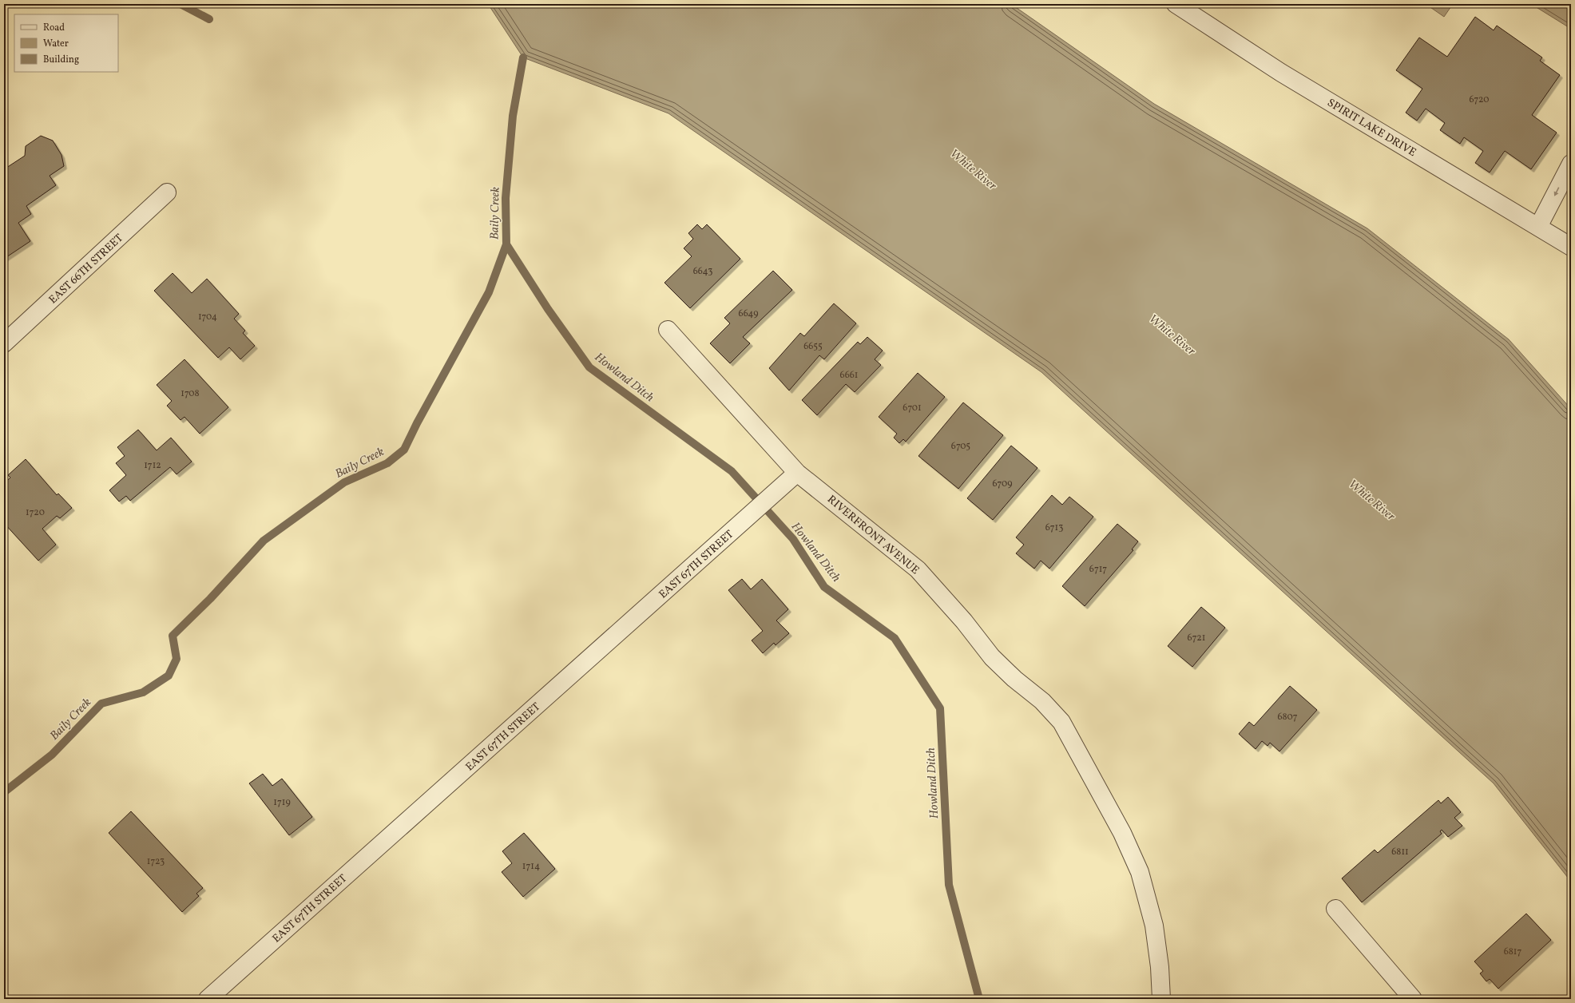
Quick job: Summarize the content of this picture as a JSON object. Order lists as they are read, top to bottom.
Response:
{
  "streets": {
    "street": [
      "SPIRIT LAKE DRIVE",
      "EAST 66TH STREET",
      "RIVERFRONT AVENUE",
      "EAST 67TH STREET"
    ]
  },
  "crossings": [
    ["RIVERFRONT AVENUE", "EAST 67TH STREET"]
  ],
  "water": ["White River", "Baily Creek", "Howland Ditch"],
  "house_numbers": [
    "6720",
    "6643",
    "6649",
    "1704",
    "6655",
    "6661",
    "1708",
    "6701",
    "6705",
    "1712",
    "6709",
    "1720",
    "6713",
    "6717",
    "6721",
    "6807",
    "1719",
    "6811",
    "1723",
    "1714",
    "6817"
  ],
  "legend": ["Road", "Water", "Building"]
}
